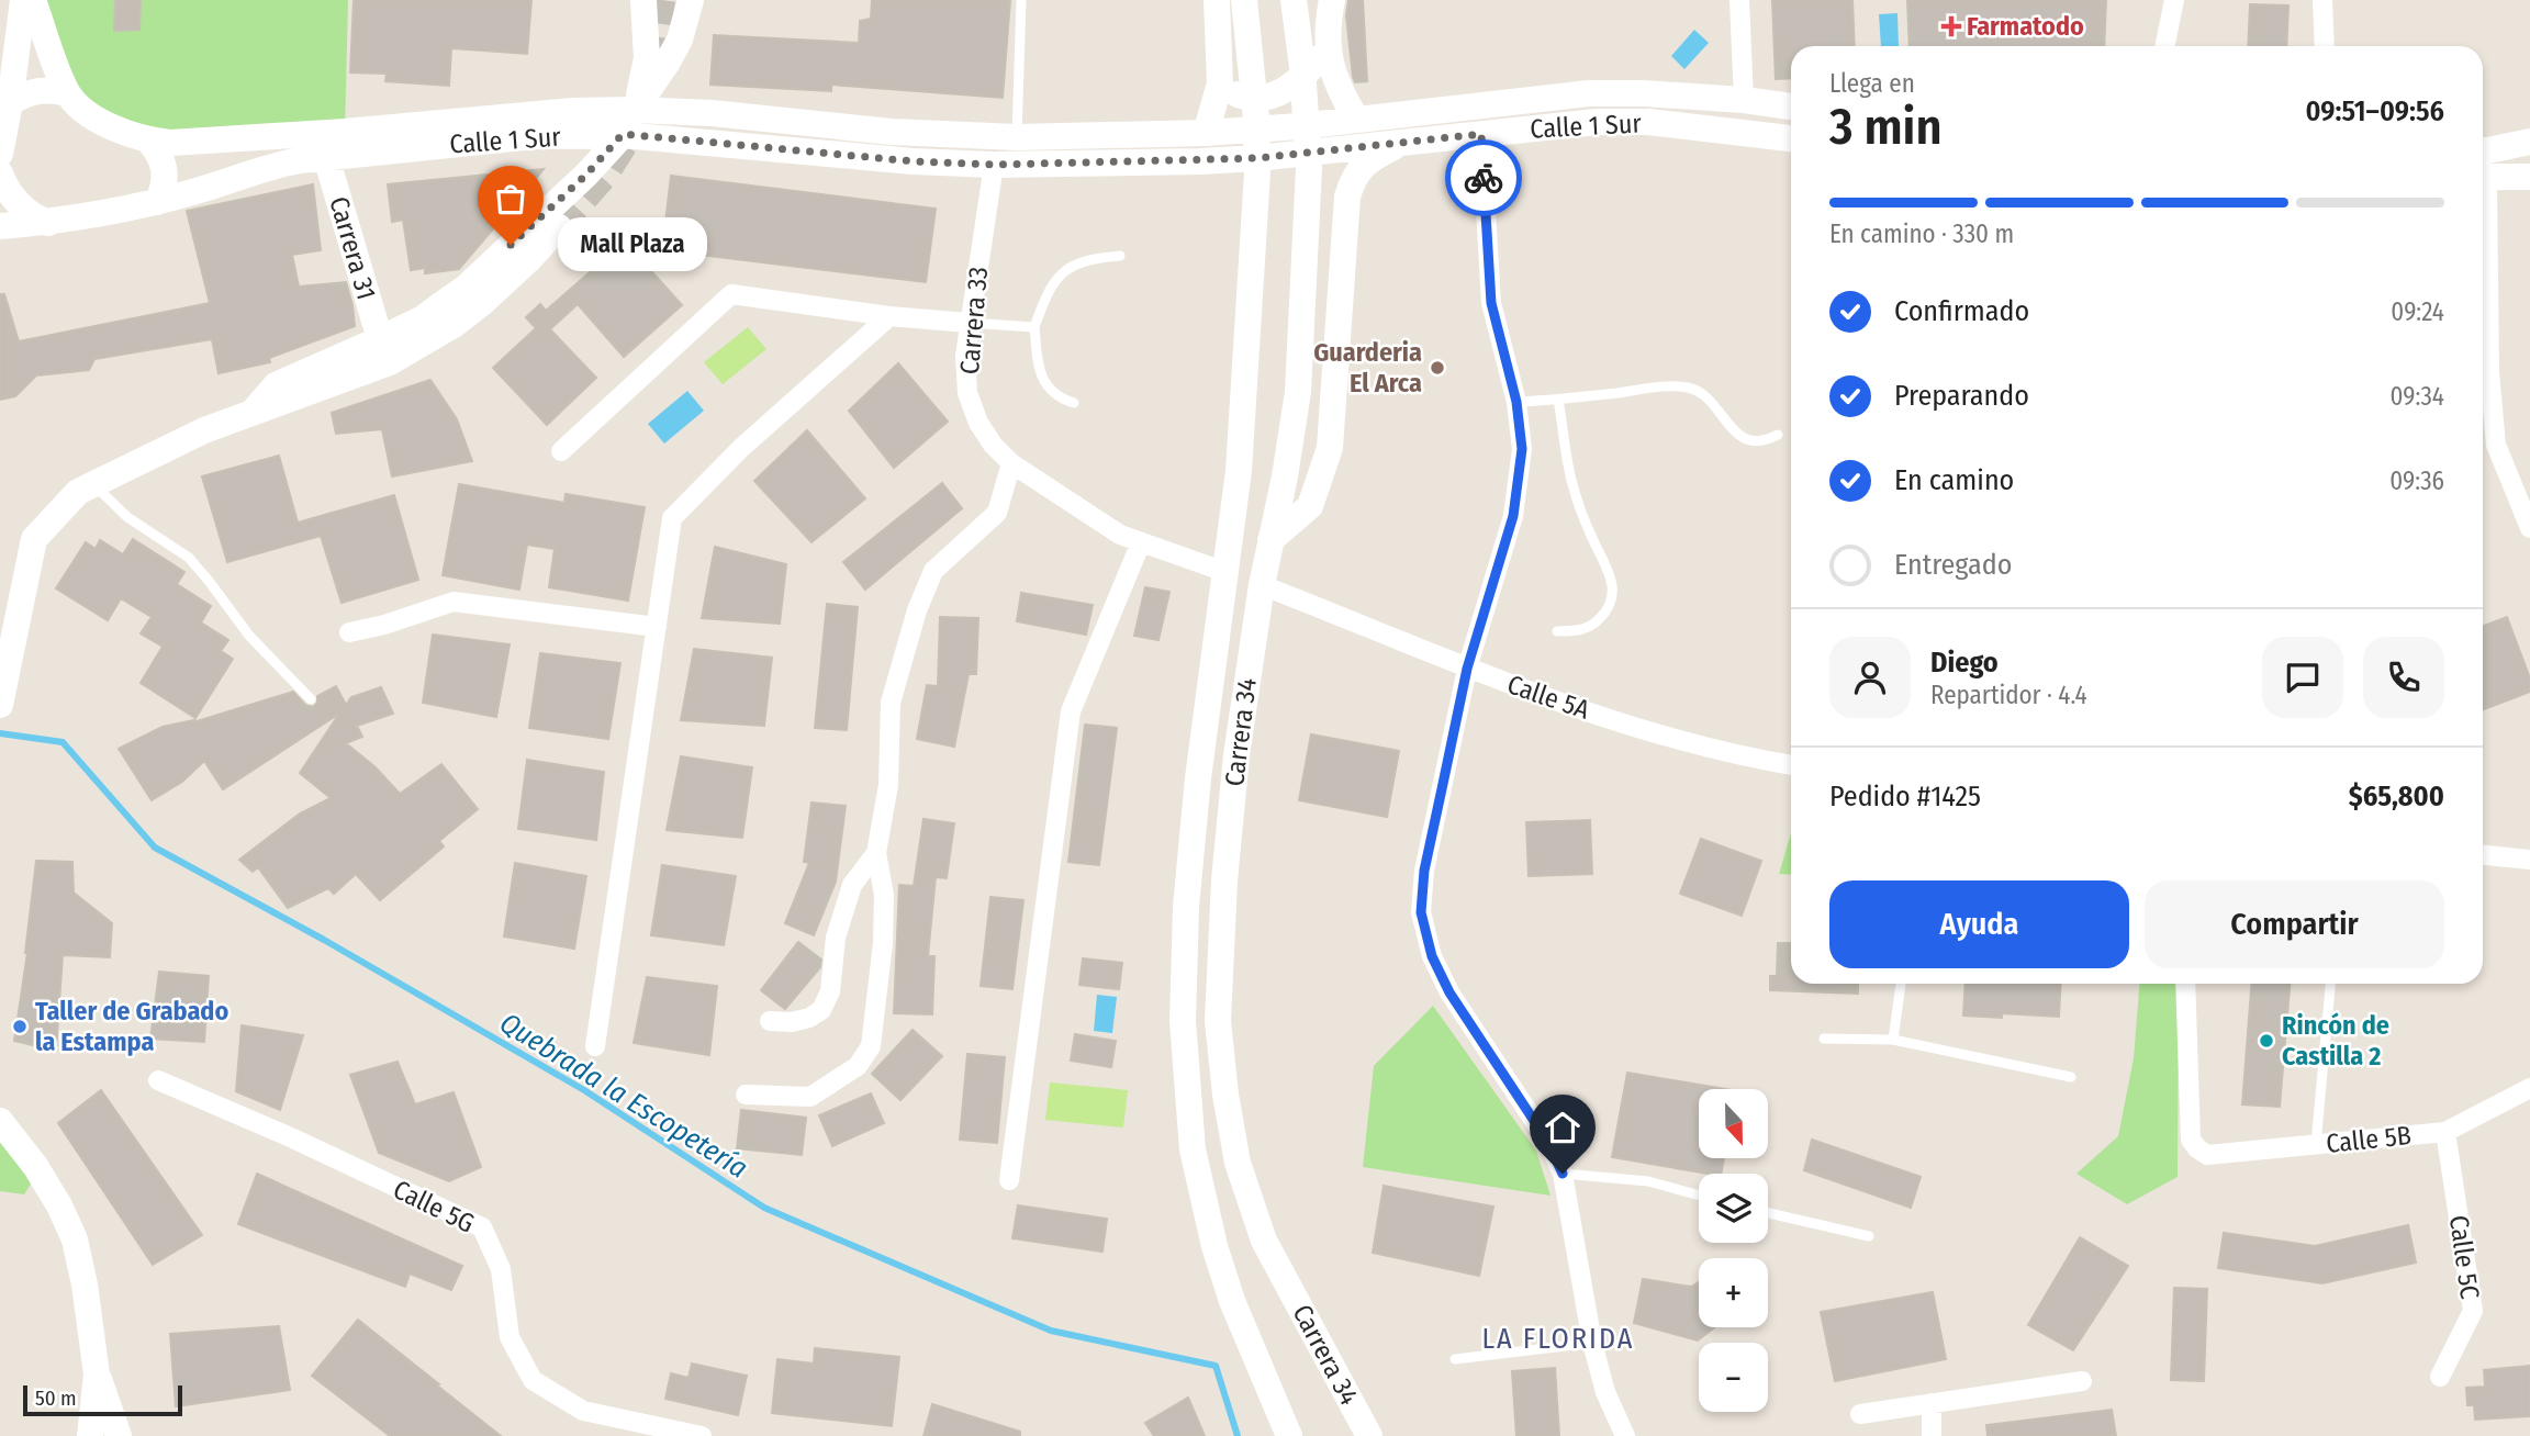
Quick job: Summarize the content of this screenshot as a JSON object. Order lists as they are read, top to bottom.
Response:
{
  "streets": {
    "street": [
      "Calle 1 Sur",
      "Carrera 31",
      "Carrera 33",
      "Calle 5A",
      "Carrera 34",
      "Calle 5B",
      "Calle 5G",
      "Calle 5C"
    ]
  },
  "crossings": [
    ["Calle 1 Sur", "Carrera 31"],
    ["Calle 1 Sur", "Carrera 33"],
    ["Calle 5A", "Carrera 34"],
    ["Calle 5B", "Calle 5C"]
  ],
  "districts": ["LA FLORIDA"],
  "water": ["Quebrada la Escopetería"],
  "places": {
    "health": ["Farmatodo"],
    "other": [
      "Mall Plaza",
      "Guarderia El Arca",
      "Taller de Grabado la Estampa",
      "Rincón de Castilla 2"
    ]
  },
  "scale_bar": "50 m",
  "north": "bottom",
  "page": {
    "heading": ["3 min", "Llega en", "09:51–09:56"],
    "panel": [
      "Diego",
      "Repartidor · 4.4",
      "Pedido #1425",
      "$65,800"
    ],
    "bar": "En camino · 330 m",
    "bubble": "Mall Plaza",
    "list": [
      ["Confirmado", "09:24"],
      ["Preparando", "09:34"],
      ["En camino", "09:36"],
      "Entregado"
    ],
    "buttons": ["Ayuda", "Compartir"],
    "map_buttons": ["+", "−"],
    "scale": "50 m"
  }
}
